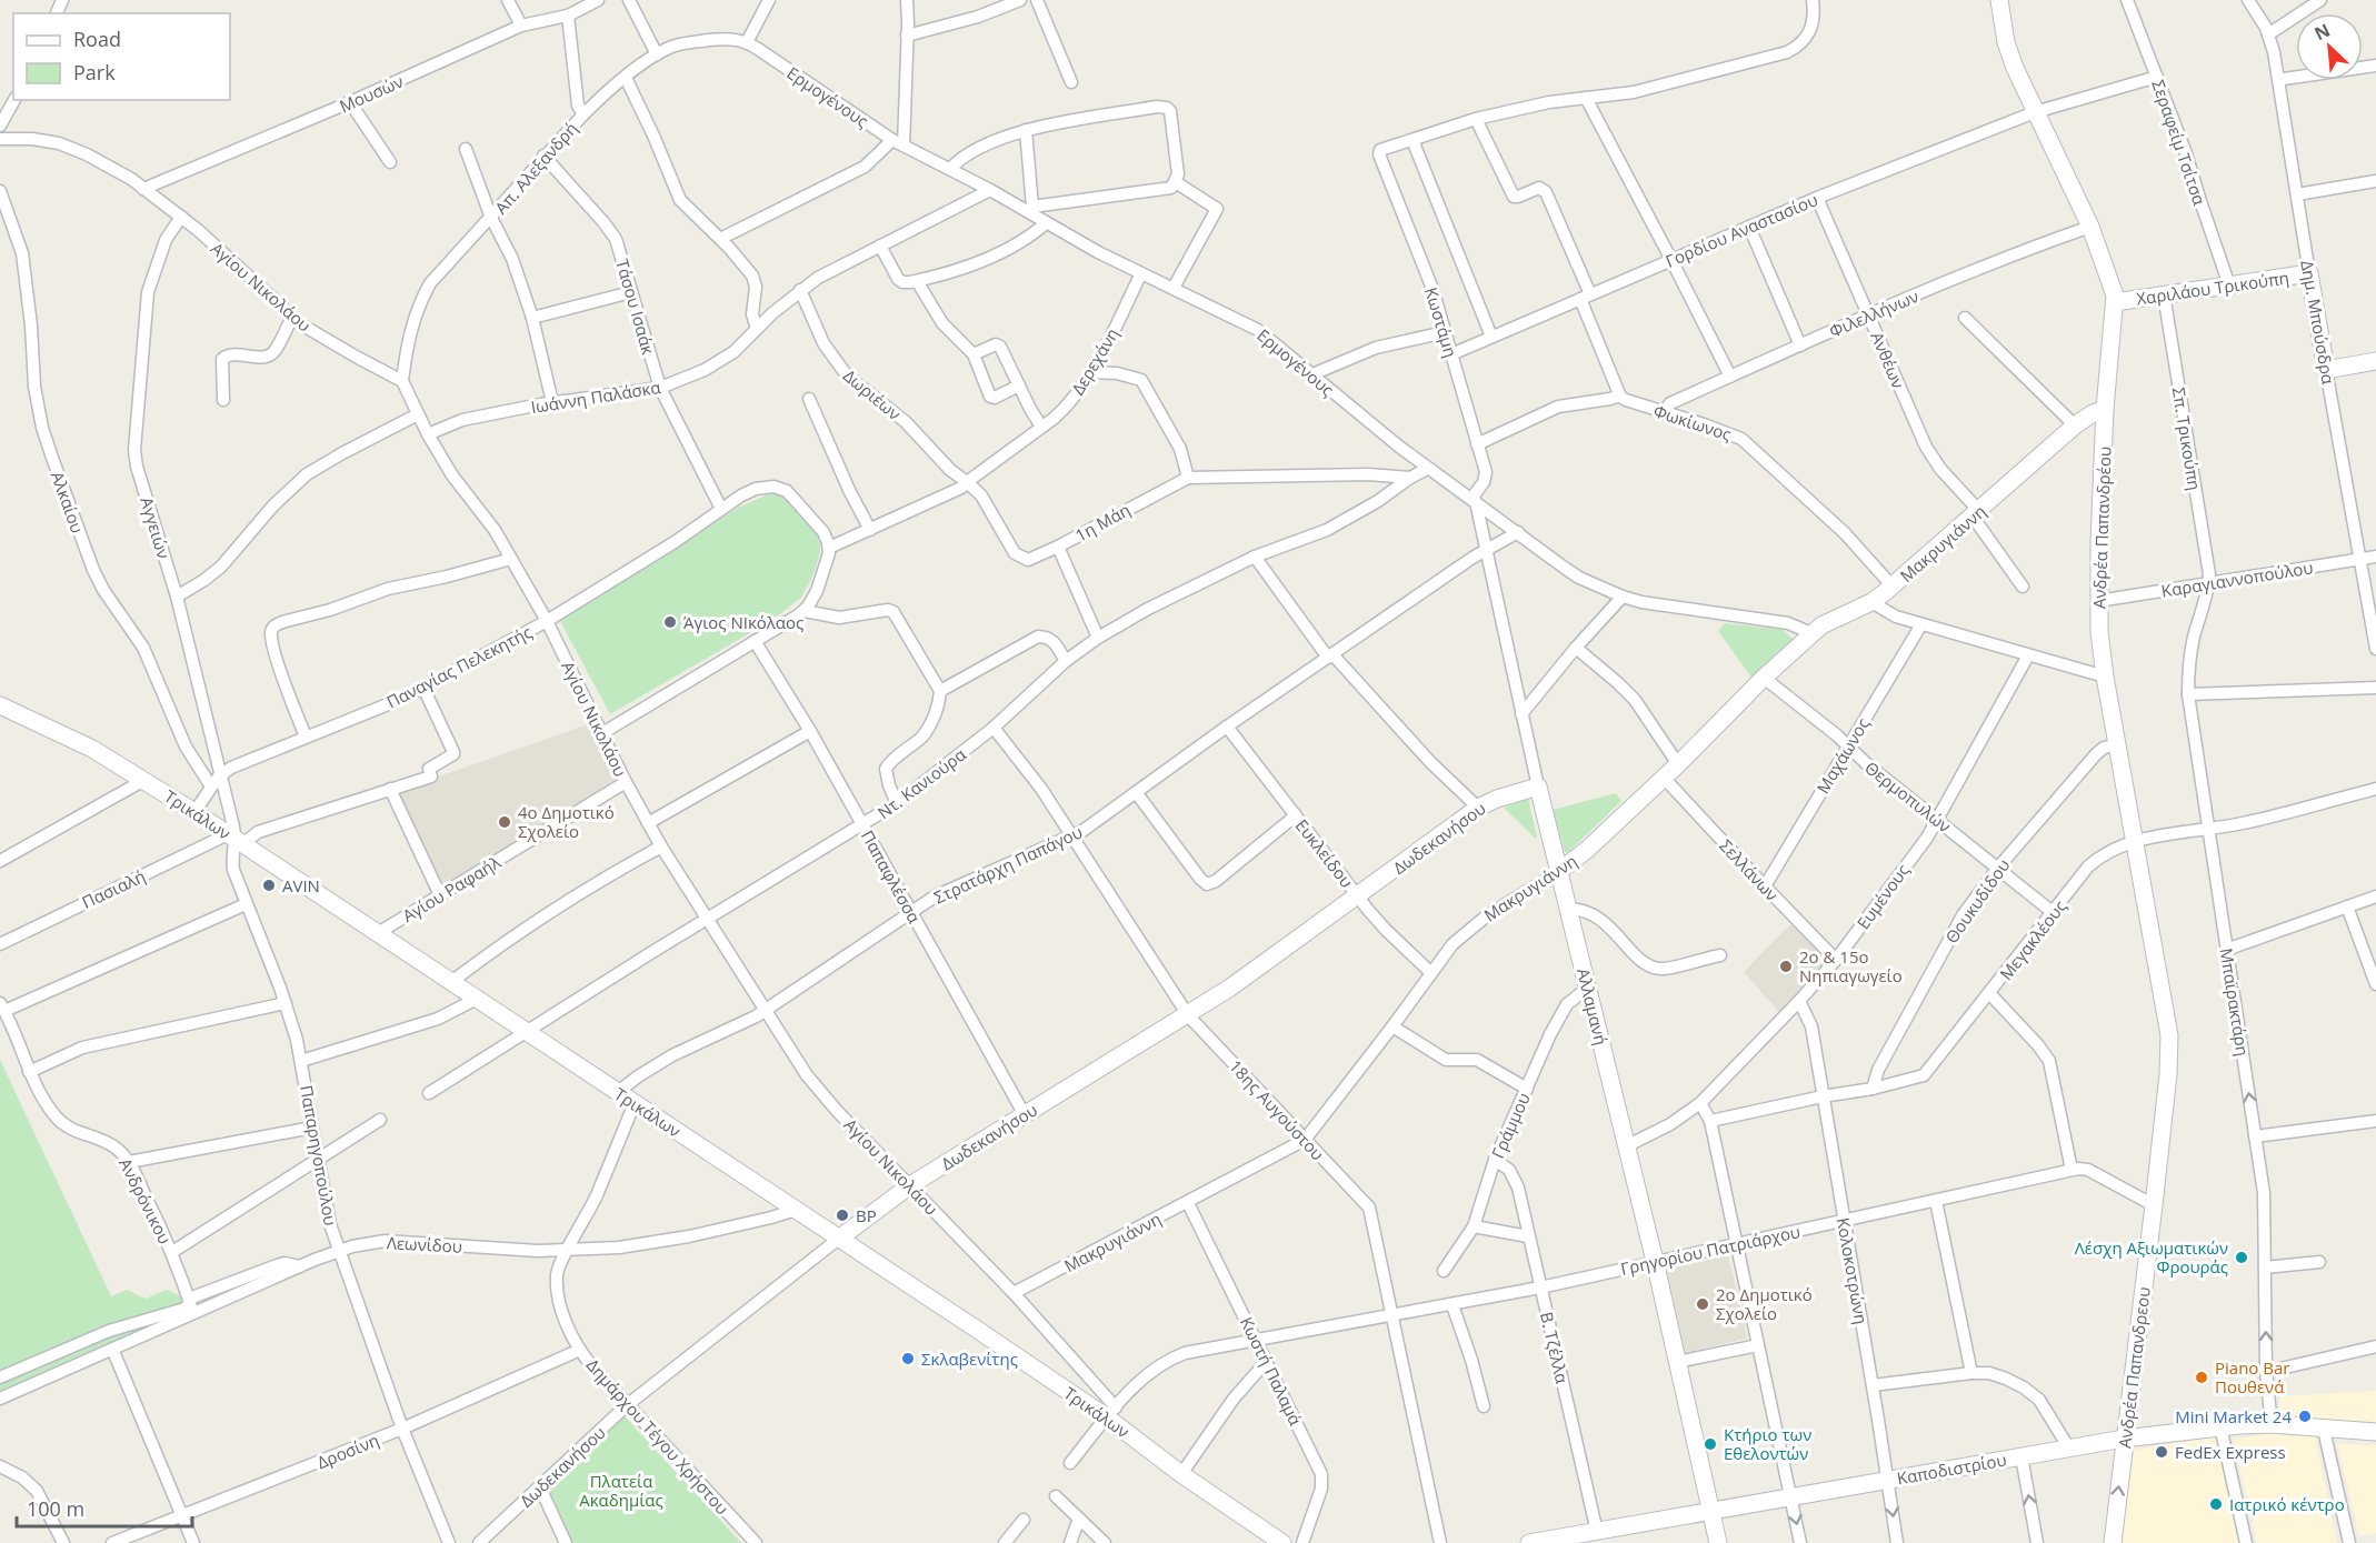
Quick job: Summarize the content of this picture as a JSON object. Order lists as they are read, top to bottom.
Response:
{
  "streets": {
    "main road": [
      "Χαριλάου Τρικούπη",
      "Δημ. Μπούσδρα",
      "Ανδρέα Παπανδρέου",
      "Μακρυγιάννη",
      "Τρικάλων",
      "Δωδεκανήσου",
      "Αλλαμανή",
      "Ανδρέα Παπανδρεου",
      "Καποδιστρίου"
    ],
    "street": [
      "Μουσών",
      "Ερμογένους",
      "Σεραφείμ Τσίτσα",
      "Απ. Αλεξανδρή",
      "Γορδίου Αναστασίου",
      "Αγίου Νικολάου",
      "Τάσου Ισαάκ",
      "Φιλελλήνων",
      "Κωστάμη",
      "Ανθέων",
      "Δερεχάνη",
      "Δωριέων",
      "Ιωάννη Παλάσκα",
      "Φωκίωνος",
      "Σπ. Τρικούπη",
      "Αλκαίου",
      "1η Μάη",
      "Αγγειών",
      "Καραγιαννοπούλου",
      "Παναγίας Πελεκητής",
      "Μαχάωνος",
      "Ντ. Κανιούρα",
      "Θερμοπυλών",
      "Ευκλείδου",
      "Στρατάρχη Παπάγου",
      "Σελλάνων",
      "Παπαφλέσσα",
      "Πασιαλή",
      "Αγίου Ραφαήλ",
      "Ευμένους",
      "Θουκυδίδου",
      "Μεγακλέους",
      "Μπαϊρακτάρη",
      "18ης Αυγούστου",
      "Γράμμου",
      "Παπαρηγοπούλου",
      "Ανδρόνικου",
      "Λεωνίδου",
      "Γρηγορίου Πατριάρχου",
      "Κολοκοτρώνη",
      "Β. Τζέλλα",
      "Κωστή Παλαμά",
      "Δημάρχου Τέγου Χρήστου",
      "Δροσίνη"
    ]
  },
  "crossings": [
    ["Μουσών", "Αγίου Νικολάου"],
    ["Ερμογένους", "Απ. Αλεξανδρή"],
    ["Ερμογένους", "Κωστάμη"],
    ["Ερμογένους", "Δερεχάνη"],
    ["Ερμογένους", "Ιωάννη Παλάσκα"],
    ["Ερμογένους", "Μακρυγιάννη"],
    ["Ερμογένους", "Στρατάρχη Παπάγου"],
    ["Ερμογένους", "Αλλαμανή"],
    ["Σεραφείμ Τσίτσα", "Γορδίου Αναστασίου"],
    ["Σεραφείμ Τσίτσα", "Χαριλάου Τρικούπη"],
    ["Απ. Αλεξανδρή", "Αγίου Νικολάου"],
    ["Απ. Αλεξανδρή", "Τάσου Ισαάκ"],
    ["Γορδίου Αναστασίου", "Κωστάμη"],
    ["Γορδίου Αναστασίου", "Ανθέων"],
    ["Γορδίου Αναστασίου", "Ανδρέα Παπανδρέου"],
    ["Αγίου Νικολάου", "Ιωάννη Παλάσκα"],
    ["Αγίου Νικολάου", "Αγγειών"],
    ["Αγίου Νικολάου", "Μακρυγιάννη"],
    ["Αγίου Νικολάου", "Παναγίας Πελεκητής"],
    ["Αγίου Νικολάου", "Ντ. Κανιούρα"],
    ["Αγίου Νικολάου", "Τρικάλων"],
    ["Αγίου Νικολάου", "Δωδεκανήσου"],
    ["Αγίου Νικολάου", "Στρατάρχη Παπάγου"],
    ["Αγίου Νικολάου", "Αγίου Ραφαήλ"],
    ["Χαριλάου Τρικούπη", "Δημ. Μπούσδρα"],
    ["Χαριλάου Τρικούπη", "Σπ. Τρικούπη"],
    ["Χαριλάου Τρικούπη", "Ανδρέα Παπανδρέου"],
    ["Τάσου Ισαάκ", "Ιωάννη Παλάσκα"],
    ["Τάσου Ισαάκ", "Παναγίας Πελεκητής"],
    ["Φιλελλήνων", "Ανθέων"],
    ["Φιλελλήνων", "Φωκίωνος"],
    ["Φιλελλήνων", "Ανδρέα Παπανδρέου"],
    ["Κωστάμη", "Αλλαμανή"],
    ["Δημ. Μπούσδρα", "Καραγιαννοπούλου"],
    ["Ανθέων", "Μακρυγιάννη"],
    ["Δερεχάνη", "Δωριέων"],
    ["Δερεχάνη", "1η Μάη"],
    ["Δωριέων", "Ιωάννη Παλάσκα"],
    ["Δωριέων", "1η Μάη"],
    ["Φωκίωνος", "Μακρυγιάννη"],
    ["Σπ. Τρικούπη", "Καραγιαννοπούλου"],
    ["Σπ. Τρικούπη", "Μπαϊρακτάρη"],
    ["Αλκαίου", "Παναγίας Πελεκητής"],
    ["1η Μάη", "Ντ. Κανιούρα"],
    ["Αγγειών", "Παναγίας Πελεκητής"],
    ["Αγγειών", "Τρικάλων"],
    ["Αγγειών", "Πασιαλή"],
    ["Αγγειών", "Παπαρηγοπούλου"],
    ["Ανδρέα Παπανδρέου", "Μακρυγιάννη"],
    ["Ανδρέα Παπανδρέου", "Καραγιαννοπούλου"],
    ["Ανδρέα Παπανδρέου", "Θουκυδίδου"],
    ["Ανδρέα Παπανδρέου", "Μεγακλέους"],
    ["Ανδρέα Παπανδρέου", "Ανδρέα Παπανδρεου"],
    ["Μακρυγιάννη", "Θερμοπυλών"],
    ["Μακρυγιάννη", "Ευκλείδου"],
    ["Μακρυγιάννη", "Σελλάνων"],
    ["Μακρυγιάννη", "Αλλαμανή"],
    ["Μακρυγιάννη", "18ης Αυγούστου"],
    ["Μακρυγιάννη", "Κωστή Παλαμά"],
    ["Καραγιαννοπούλου", "Μπαϊρακτάρη"],
    ["Παναγίας Πελεκητής", "Τρικάλων"],
    ["Παναγίας Πελεκητής", "Πασιαλή"],
    ["Μαχάωνος", "Θερμοπυλών"],
    ["Μαχάωνος", "Σελλάνων"],
    ["Ντ. Κανιούρα", "Τρικάλων"],
    ["Ντ. Κανιούρα", "Παπαφλέσσα"],
    ["Ντ. Κανιούρα", "18ης Αυγούστου"],
    ["Θερμοπυλών", "Ευμένους"],
    ["Θερμοπυλών", "Θουκυδίδου"],
    ["Θερμοπυλών", "Μεγακλέους"],
    ["Τρικάλων", "Δωδεκανήσου"],
    ["Τρικάλων", "Στρατάρχη Παπάγου"],
    ["Τρικάλων", "Πασιαλή"],
    ["Τρικάλων", "Αγίου Ραφαήλ"],
    ["Τρικάλων", "Παπαρηγοπούλου"],
    ["Τρικάλων", "Λεωνίδου"],
    ["Τρικάλων", "Δημάρχου Τέγου Χρήστου"],
    ["Δωδεκανήσου", "Ευκλείδου"],
    ["Δωδεκανήσου", "Παπαφλέσσα"],
    ["Δωδεκανήσου", "Αλλαμανή"],
    ["Δωδεκανήσου", "18ης Αυγούστου"],
    ["Δωδεκανήσου", "Δημάρχου Τέγου Χρήστου"],
    ["Ευκλείδου", "Στρατάρχη Παπάγου"],
    ["Στρατάρχη Παπάγου", "Παπαφλέσσα"],
    ["Στρατάρχη Παπάγου", "Αλλαμανή"],
    ["Στρατάρχη Παπάγου", "18ης Αυγούστου"],
    ["Σελλάνων", "Ευμένους"],
    ["Πασιαλή", "Παπαρηγοπούλου"],
    ["Ευμένους", "Αλλαμανή"],
    ["Ευμένους", "Κολοκοτρώνη"],
    ["Θουκυδίδου", "Μεγακλέους"],
    ["Μεγακλέους", "Μπαϊρακτάρη"],
    ["Μεγακλέους", "Κολοκοτρώνη"],
    ["Μπαϊρακτάρη", "Καποδιστρίου"],
    ["Αλλαμανή", "Γράμμου"],
    ["Αλλαμανή", "Γρηγορίου Πατριάρχου"],
    ["Αλλαμανή", "Καποδιστρίου"],
    ["18ης Αυγούστου", "Γρηγορίου Πατριάρχου"],
    ["Γράμμου", "Β. Τζέλλα"],
    ["Παπαρηγοπούλου", "Λεωνίδου"],
    ["Παπαρηγοπούλου", "Δροσίνη"],
    ["Ανδρόνικου", "Λεωνίδου"],
    ["Λεωνίδου", "Δημάρχου Τέγου Χρήστου"],
    ["Γρηγορίου Πατριάρχου", "Κολοκοτρώνη"],
    ["Γρηγορίου Πατριάρχου", "Β. Τζέλλα"],
    ["Γρηγορίου Πατριάρχου", "Ανδρέα Παπανδρεου"],
    ["Γρηγορίου Πατριάρχου", "Κωστή Παλαμά"],
    ["Κολοκοτρώνη", "Καποδιστρίου"],
    ["Β. Τζέλλα", "Καποδιστρίου"],
    ["Ανδρέα Παπανδρεου", "Καποδιστρίου"],
    ["Δημάρχου Τέγου Χρήστου", "Δροσίνη"]
  ],
  "parks": ["Πλατεία Ακαδημίας"],
  "places": [
    "Άγιος ΝΙκόλαος",
    "4ο Δημοτικό Σχολείο",
    "AVIN",
    "2ο & 15ο Νηπιαγωγείο",
    "BP",
    "Λέσχη Αξιωματικών Φρουράς",
    "2ο Δημοτικό Σχολείο",
    "Σκλαβενίτης",
    "Piano Bar Πουθενά",
    "Mini Market 24",
    "Κτήριο των Εθελοντών",
    "FedEx Express",
    "Ιατρικό κέντρο"
  ],
  "legend": ["Road", "Park"],
  "scale_bar": "100 m",
  "north": "top left"
}
